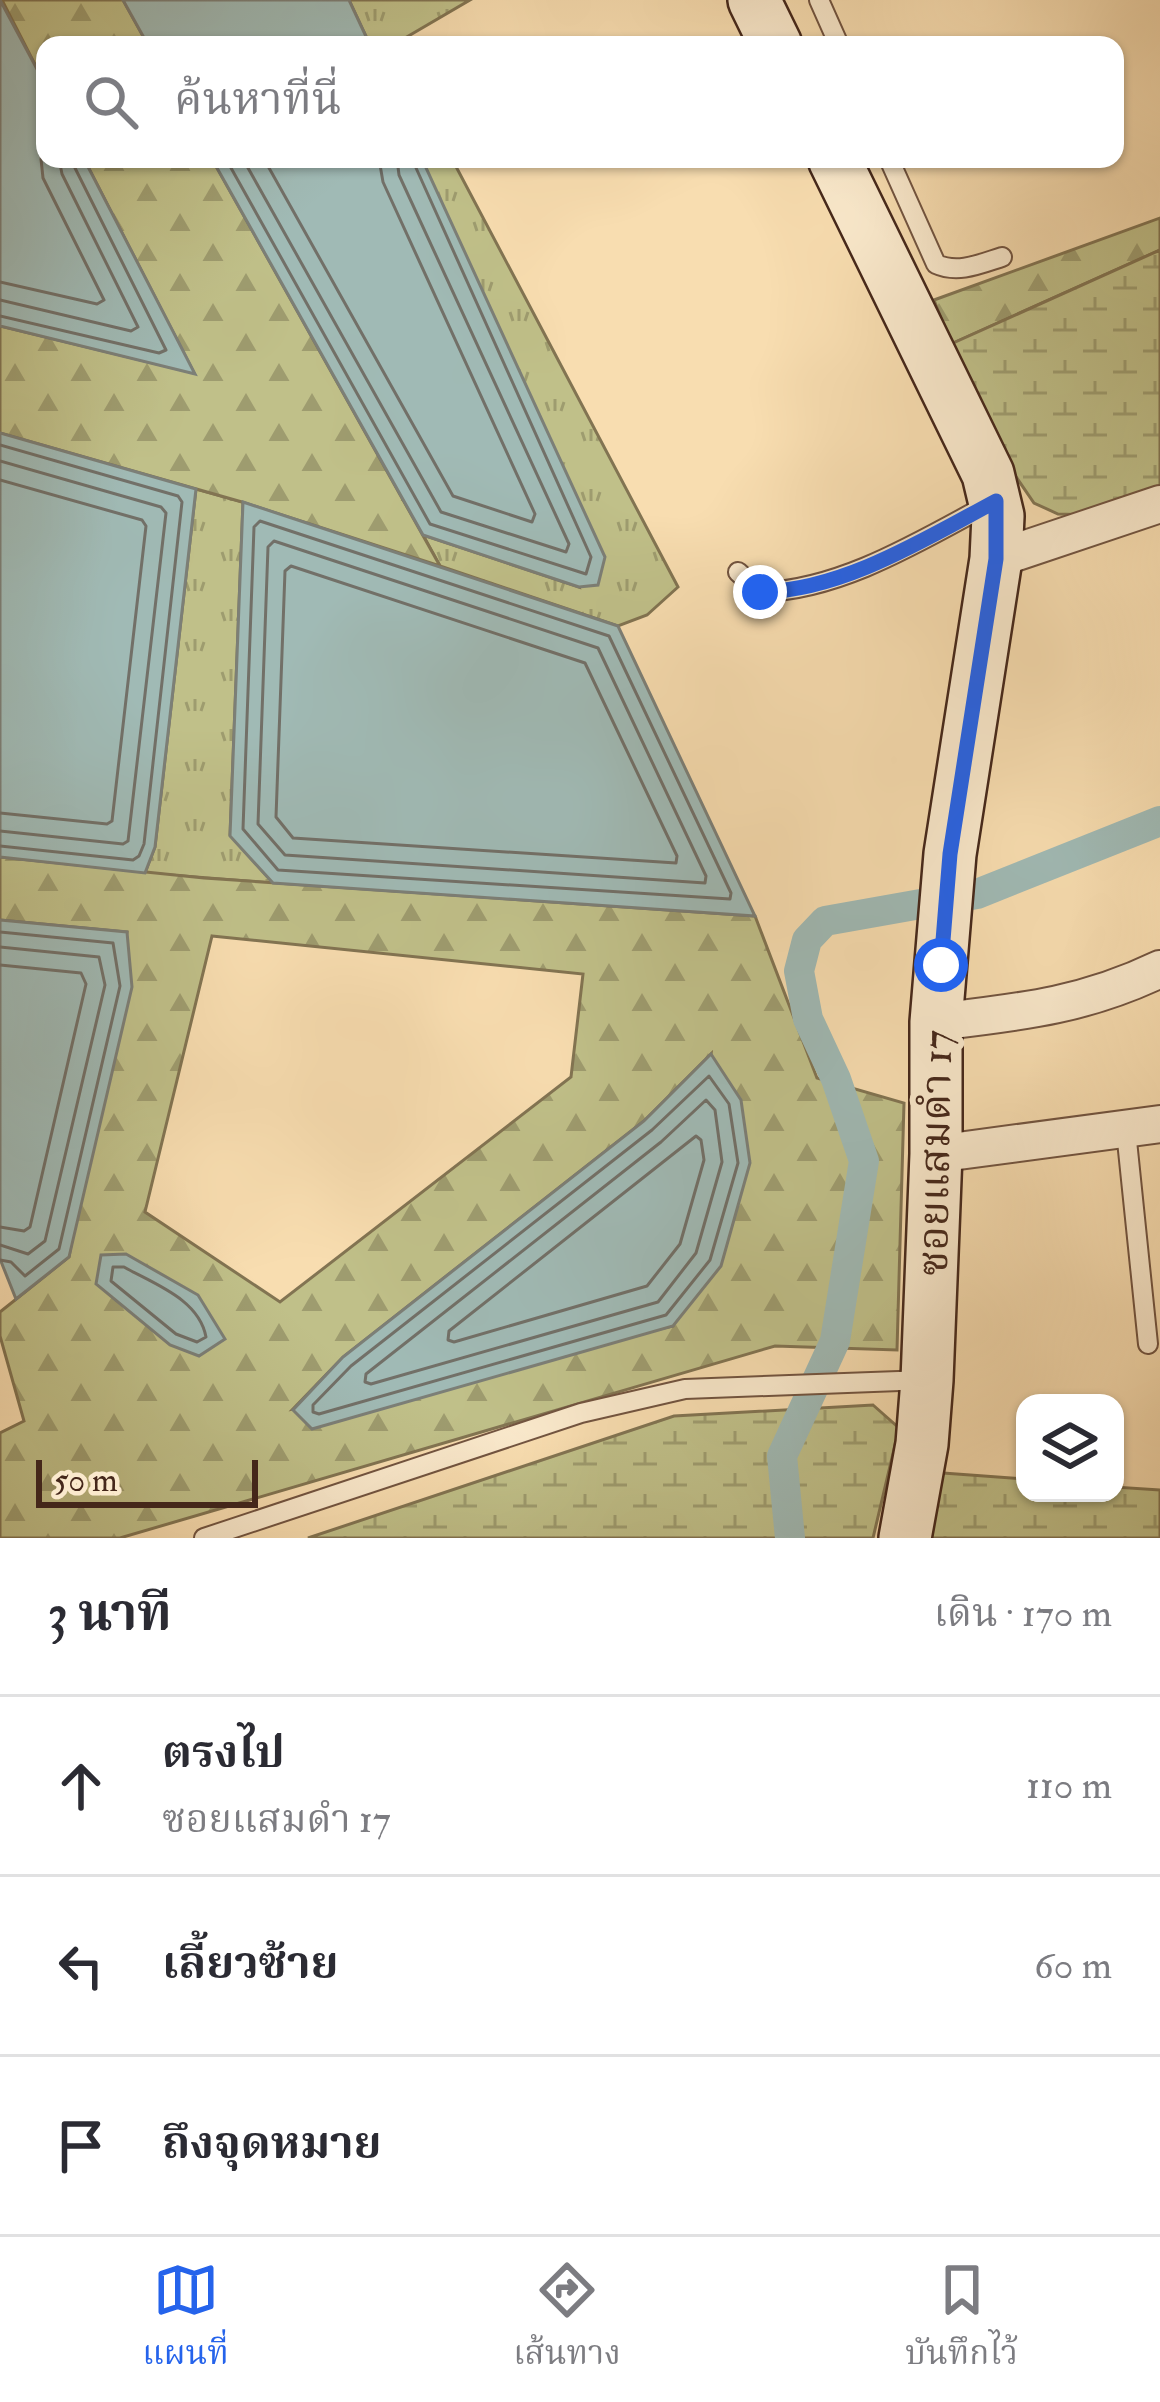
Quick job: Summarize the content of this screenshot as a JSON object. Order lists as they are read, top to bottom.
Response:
{
  "streets": {
    "street": ["ซอยแสมดำ 17"]
  },
  "scale_bar": "50 m",
  "page": {
    "search": "ค้นหาที่นี่",
    "scale": "50 m",
    "heading": ["3 นาที", "เดิน · 170 m"],
    "list": [
      ["ตรงไป", "ซอยแสมดำ 17", "110 m"],
      ["เลี้ยวซ้าย", "60 m"],
      "ถึงจุดหมาย"
    ],
    "nav": ["แผนที่", "เส้นทาง", "บันทึกไว้"]
  }
}
